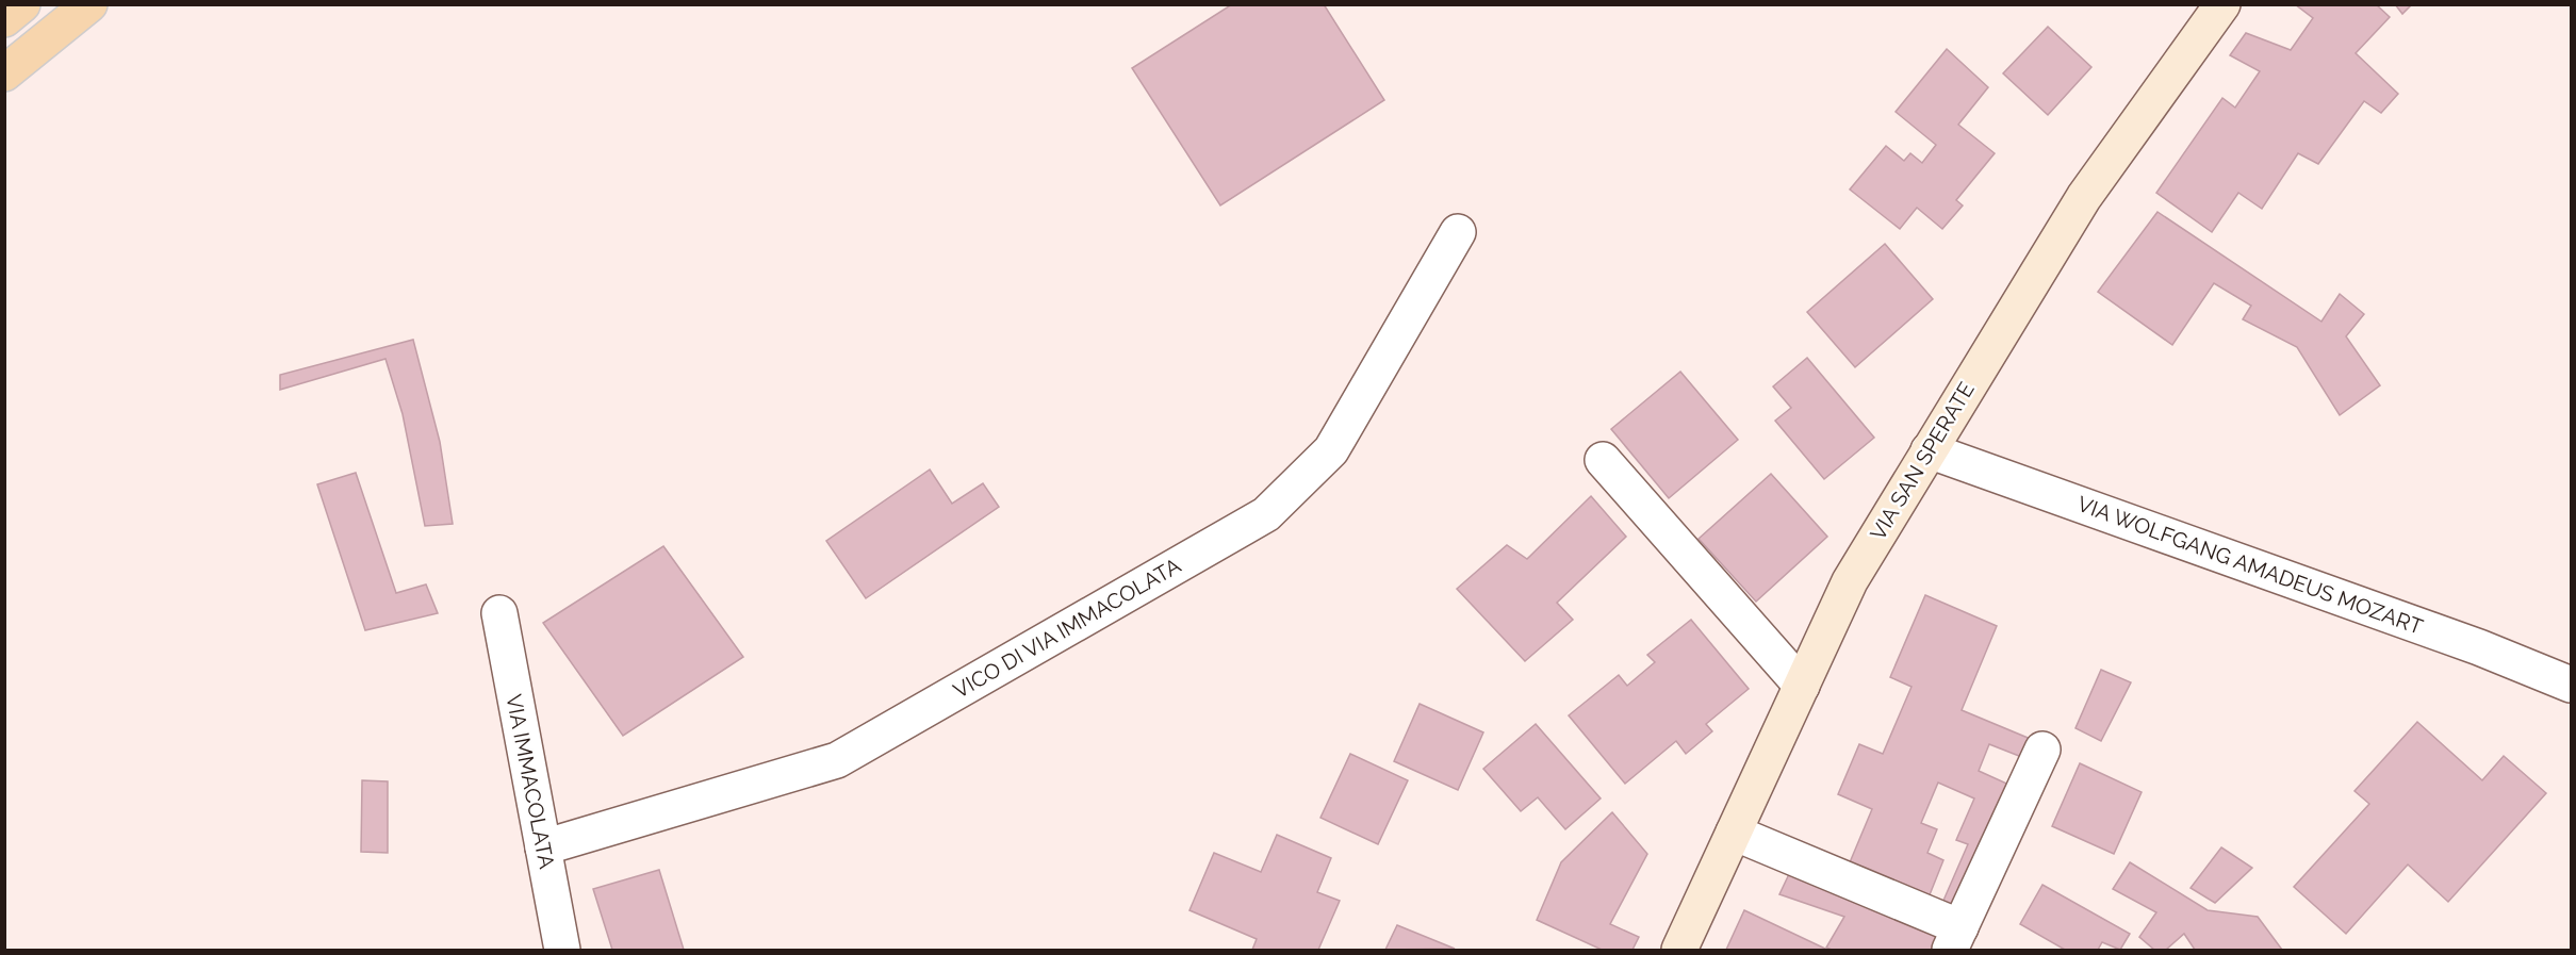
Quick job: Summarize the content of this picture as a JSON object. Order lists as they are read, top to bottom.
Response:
{
  "streets": {
    "street": [
      "VIA SAN SPERATE",
      "VIA WOLFGANG AMADEUS MOZART",
      "VICO DI VIA IMMACOLATA",
      "VIA IMMACOLATA"
    ]
  },
  "crossings": [
    ["VIA SAN SPERATE", "VIA WOLFGANG AMADEUS MOZART"],
    ["VICO DI VIA IMMACOLATA", "VIA IMMACOLATA"]
  ]
}
